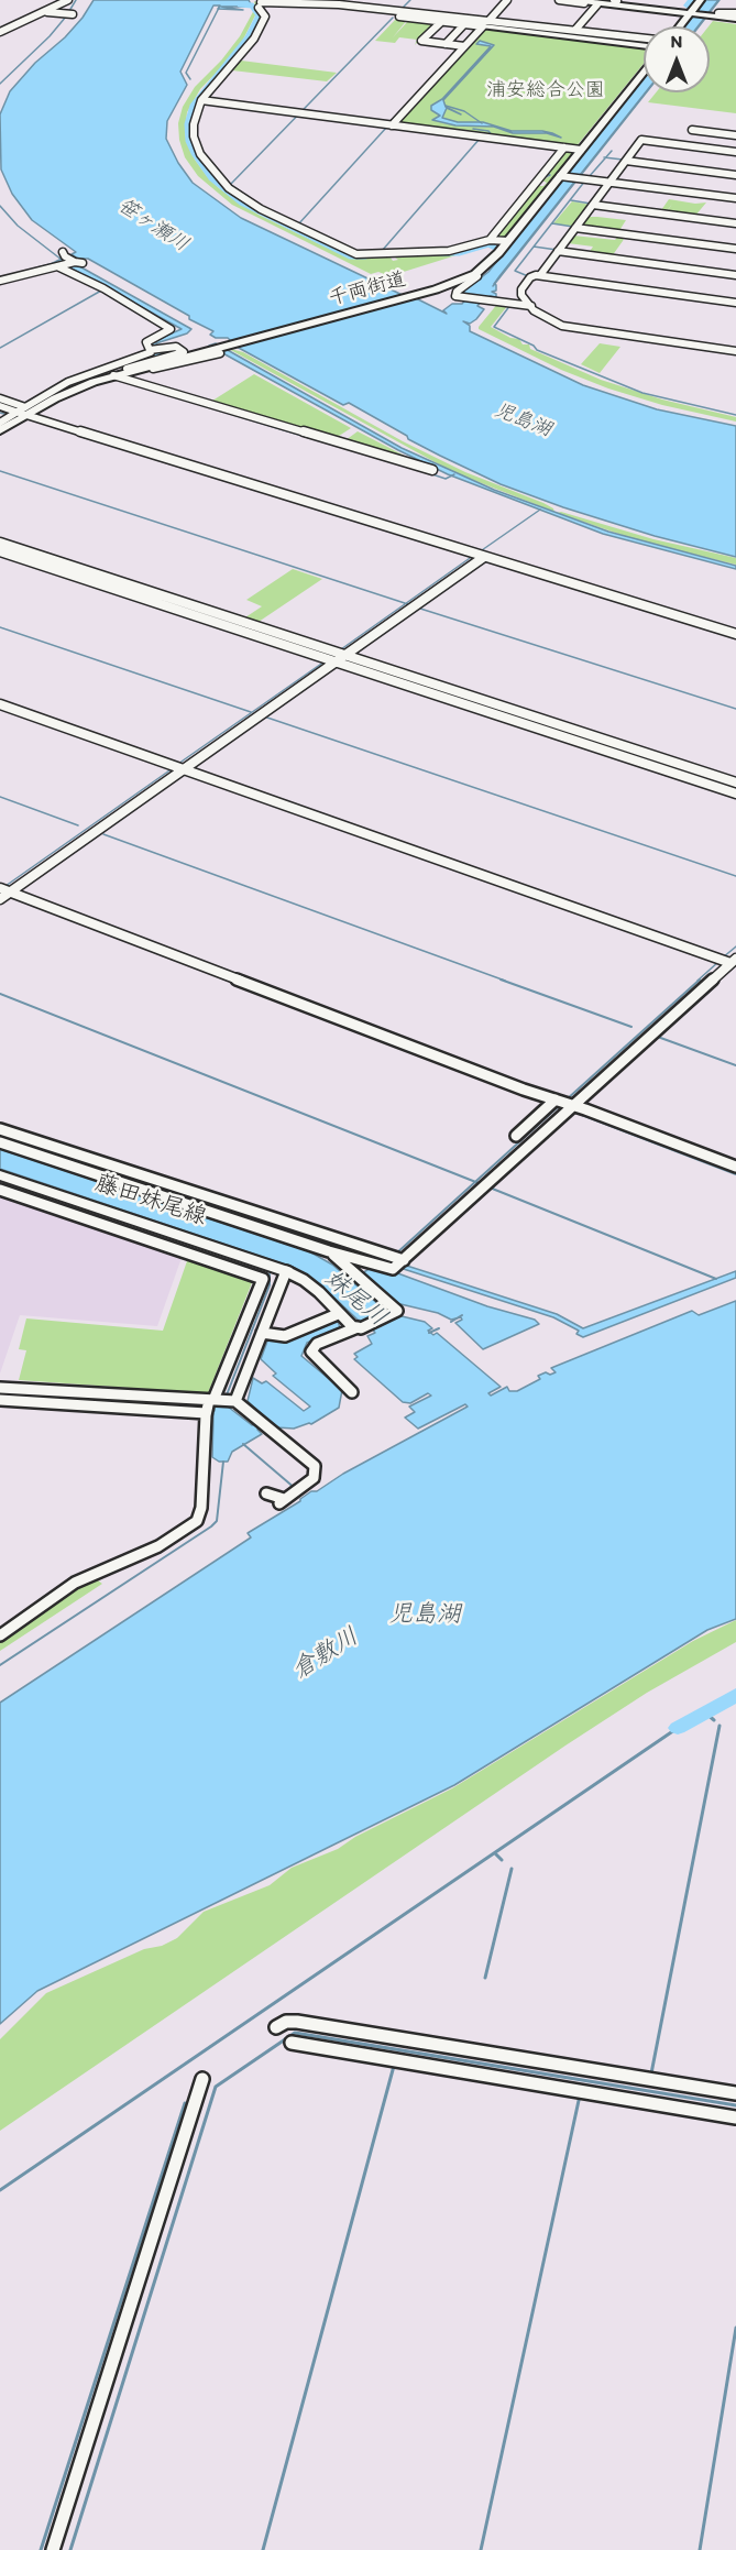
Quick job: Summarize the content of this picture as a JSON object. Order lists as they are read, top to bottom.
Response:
{
  "streets": {
    "main road": ["藤田妹尾線"],
    "street": ["千両街道"]
  },
  "water": [
    "笹ヶ瀬川",
    "児島湖",
    "妹尾川",
    "倉敷川"
  ],
  "parks": ["浦安総合公園"],
  "north": "top"
}
